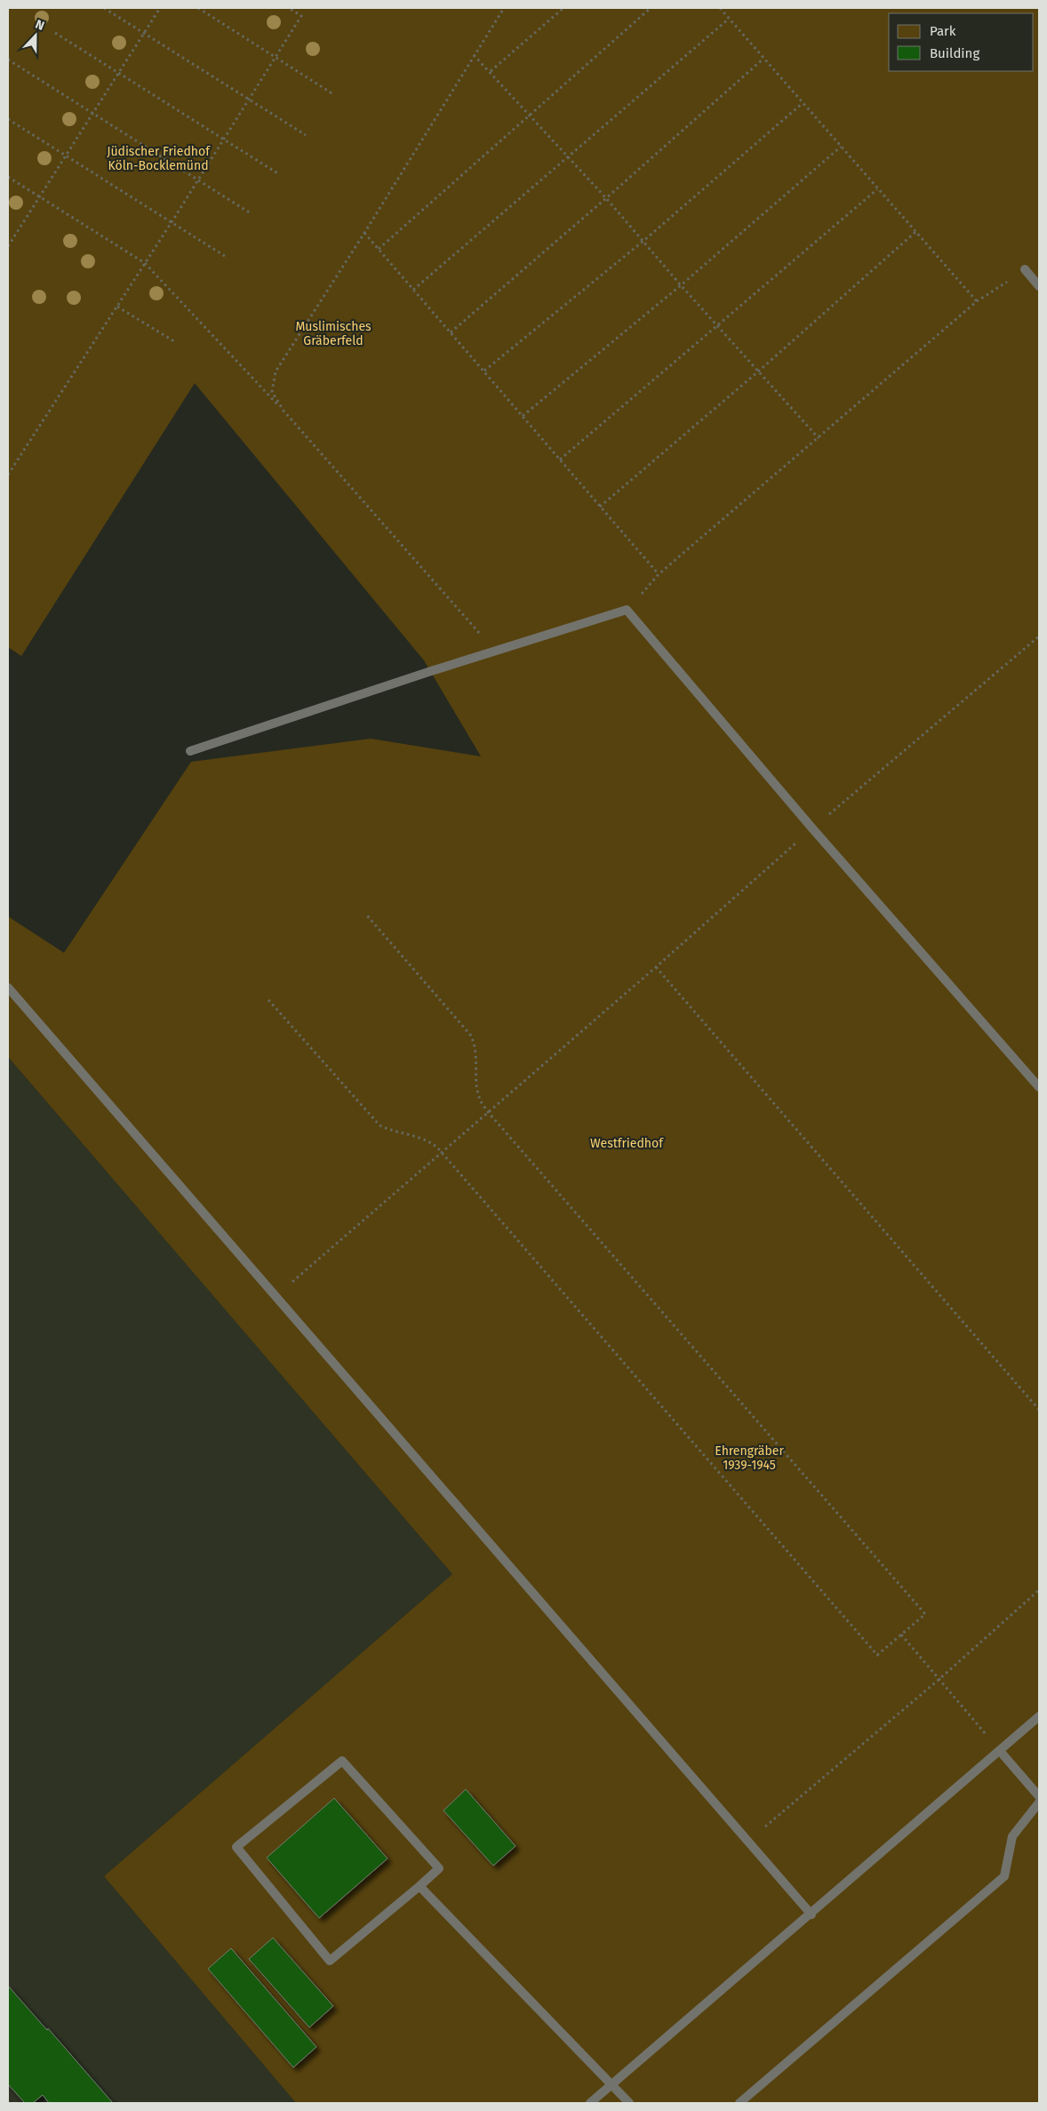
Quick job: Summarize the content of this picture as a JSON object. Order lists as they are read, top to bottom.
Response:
{
  "parks": [
    "Jüdischer Friedhof Köln-Bocklemünd",
    "Muslimisches Gräberfeld",
    "Westfriedhof",
    "Ehrengräber 1939-1945"
  ],
  "legend": ["Park", "Building"],
  "north": "top"
}
